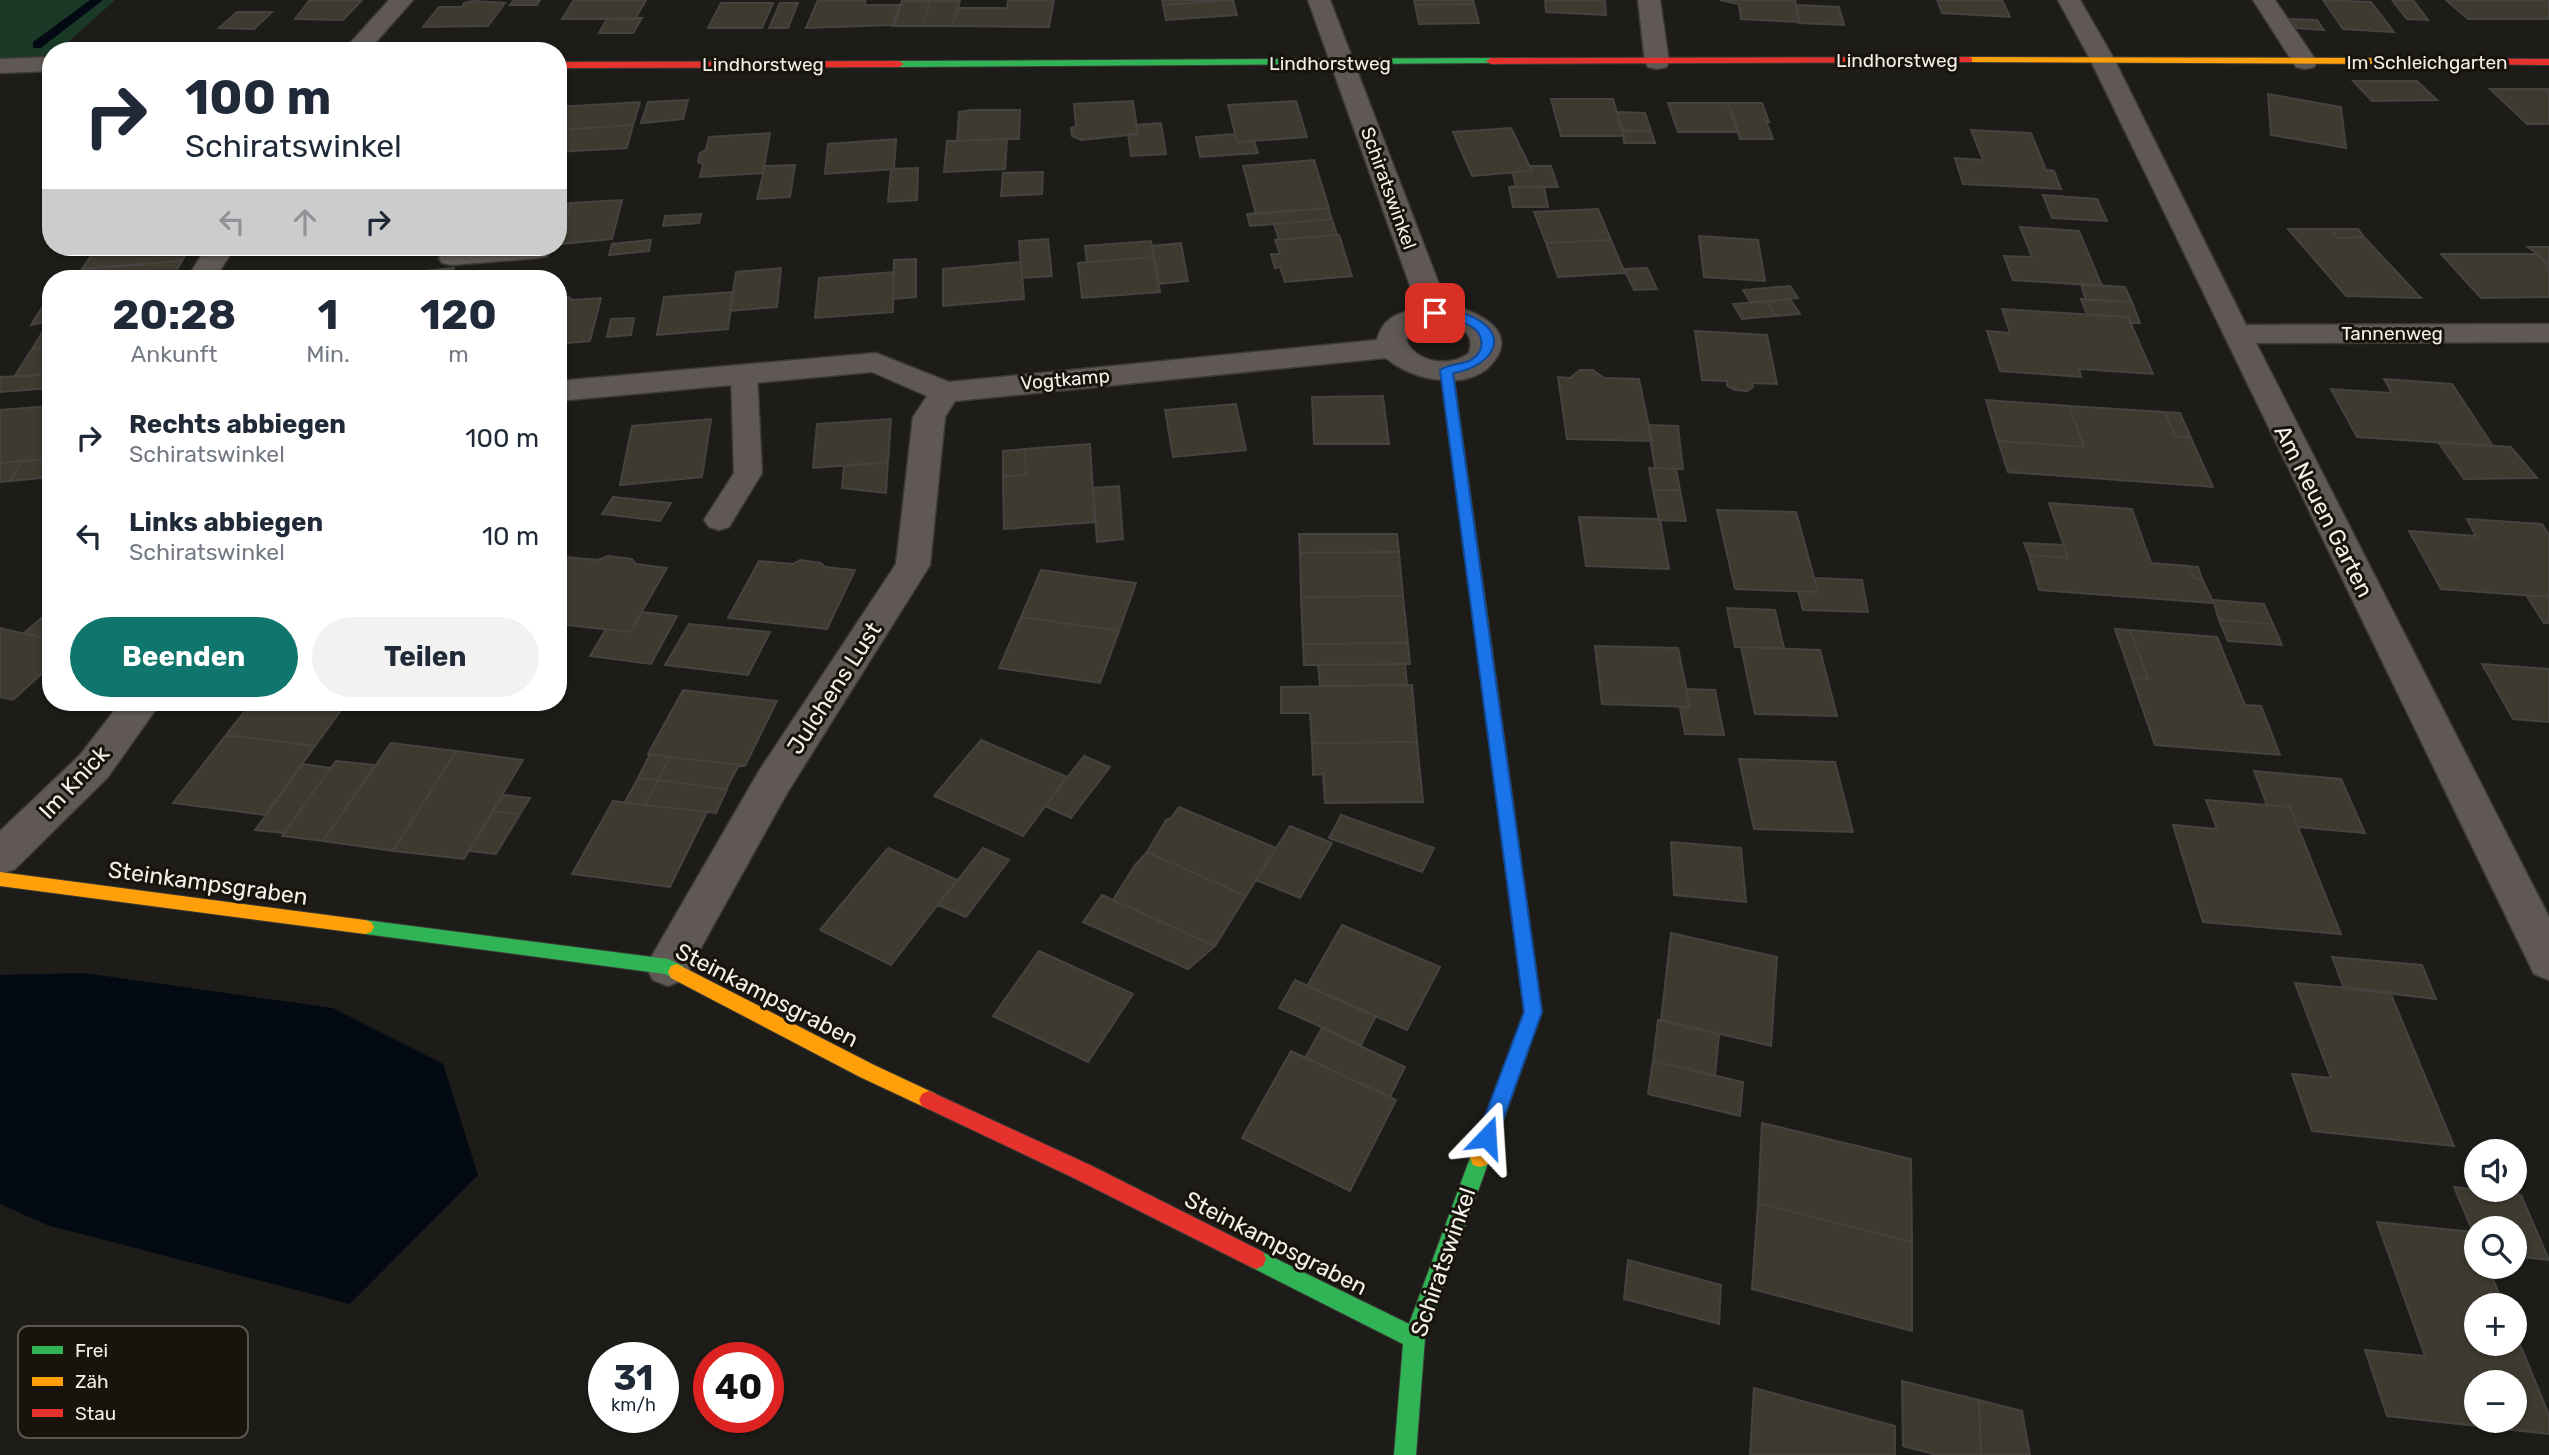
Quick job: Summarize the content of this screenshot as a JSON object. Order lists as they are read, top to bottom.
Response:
{
  "streets": {
    "street": [
      "Lindhorstweg",
      "Im Schleichgarten",
      "Schiratswinkel",
      "Tannenweg",
      "Vogtkamp",
      "Am Neuen Garten",
      "Julchens Lust",
      "Im Knick",
      "Steinkampsgraben"
    ]
  },
  "crossings": [
    ["Lindhorstweg", "Im Schleichgarten"],
    ["Lindhorstweg", "Schiratswinkel"],
    ["Lindhorstweg", "Am Neuen Garten"],
    ["Im Schleichgarten", "Am Neuen Garten"],
    ["Schiratswinkel", "Vogtkamp"],
    ["Schiratswinkel", "Steinkampsgraben"],
    ["Tannenweg", "Am Neuen Garten"],
    ["Vogtkamp", "Julchens Lust"],
    ["Julchens Lust", "Steinkampsgraben"]
  ],
  "legend": ["Frei", "Zäh", "Stau"],
  "page": {
    "turn": ["100 m", "Schiratswinkel"],
    "eta": [
      "20:28",
      "Ankunft",
      "1",
      "Min.",
      "120",
      "m"
    ],
    "list": [
      {
        "name": "Rechts abbiegen",
        "note": "Schiratswinkel",
        "value": "100 m"
      },
      {
        "name": "Links abbiegen",
        "note": "Schiratswinkel",
        "value": "10 m"
      }
    ],
    "buttons": ["Beenden", "Teilen"],
    "map_buttons": ["+", "−"],
    "speed": "31 km/h",
    "limit": "40"
  }
}
